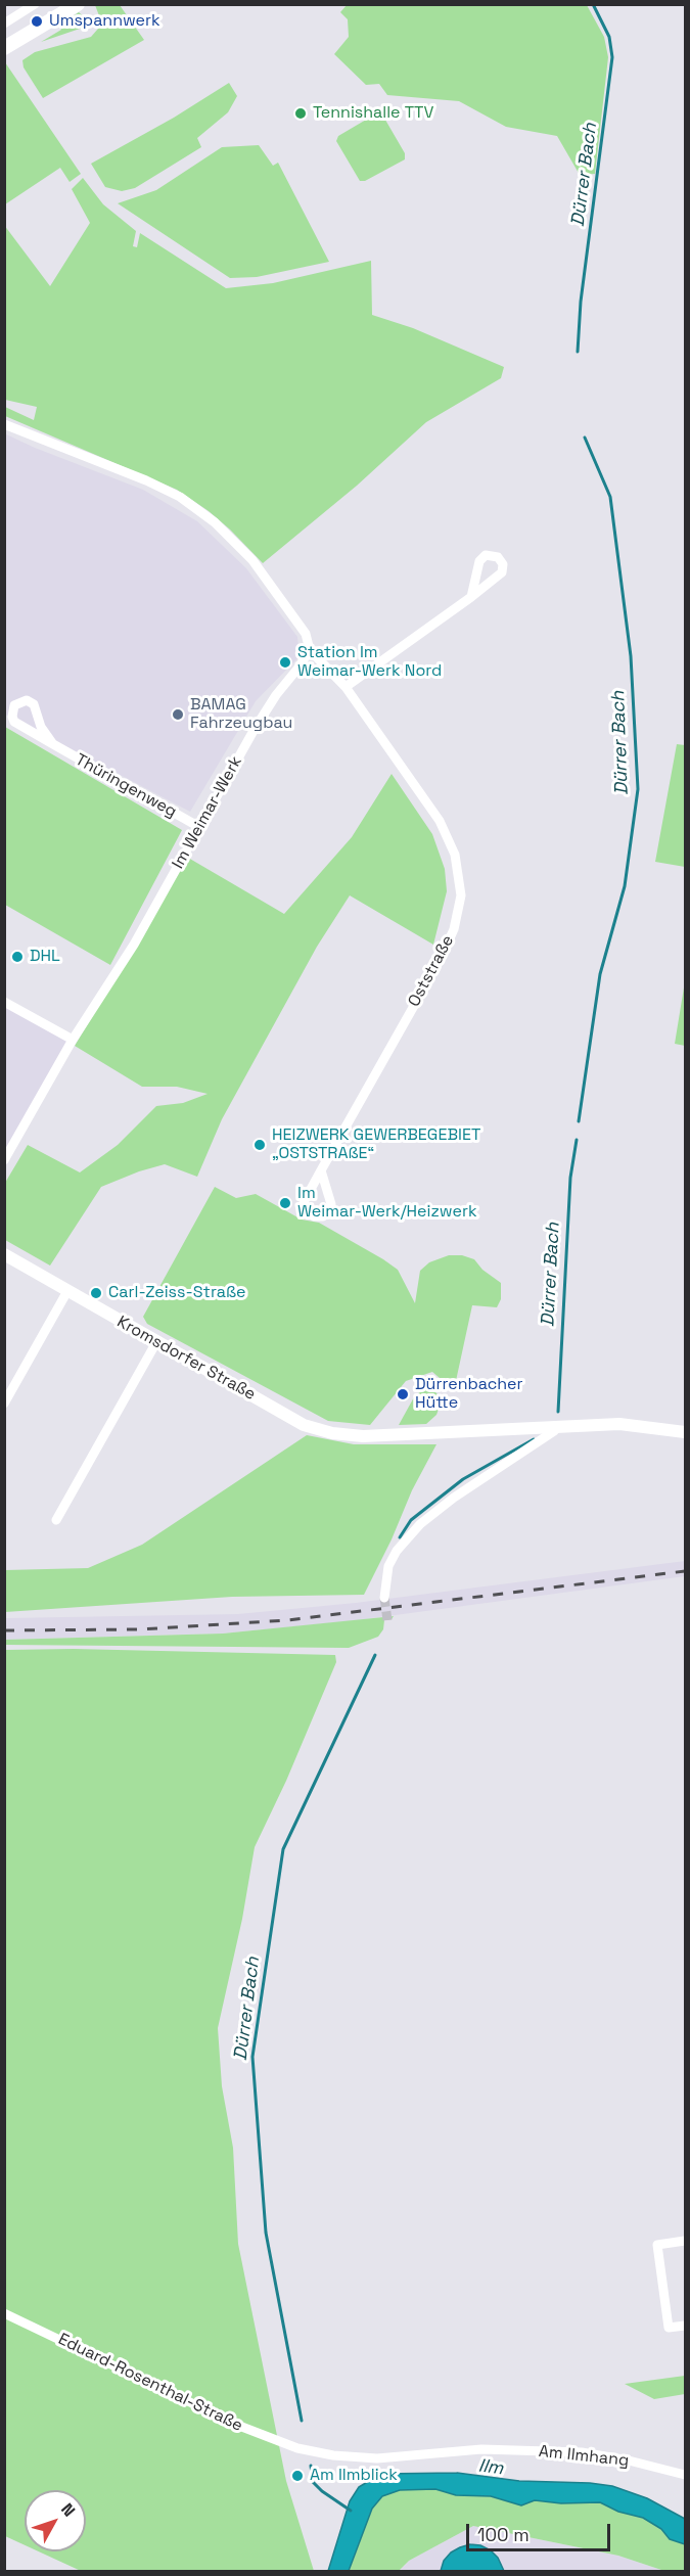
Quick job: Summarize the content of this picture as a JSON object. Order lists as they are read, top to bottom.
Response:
{
  "streets": {
    "street": [
      "Thüringenweg",
      "Im Weimar-Werk",
      "Oststraße",
      "Kromsdorfer Straße",
      "Eduard-Rosenthal-Straße",
      "Am Ilmhang"
    ]
  },
  "crossings": [
    ["Thüringenweg", "Im Weimar-Werk"],
    ["Im Weimar-Werk", "Oststraße"],
    ["Eduard-Rosenthal-Straße", "Am Ilmhang"]
  ],
  "water": ["Dürrer Bach", "Ilm"],
  "places": [
    "Umspannwerk",
    "Tennishalle TTV",
    "Station Im Weimar-Werk Nord",
    "BAMAG Fahrzeugbau",
    "DHL",
    "HEIZWERK GEWERBEGEBIET „OSTSTRAßE“",
    "Im Weimar-Werk/Heizwerk",
    "Carl-Zeiss-Straße",
    "Dürrenbacher Hütte",
    "Am Ilmblick"
  ],
  "scale_bar": "100 m",
  "north": "top right"
}
